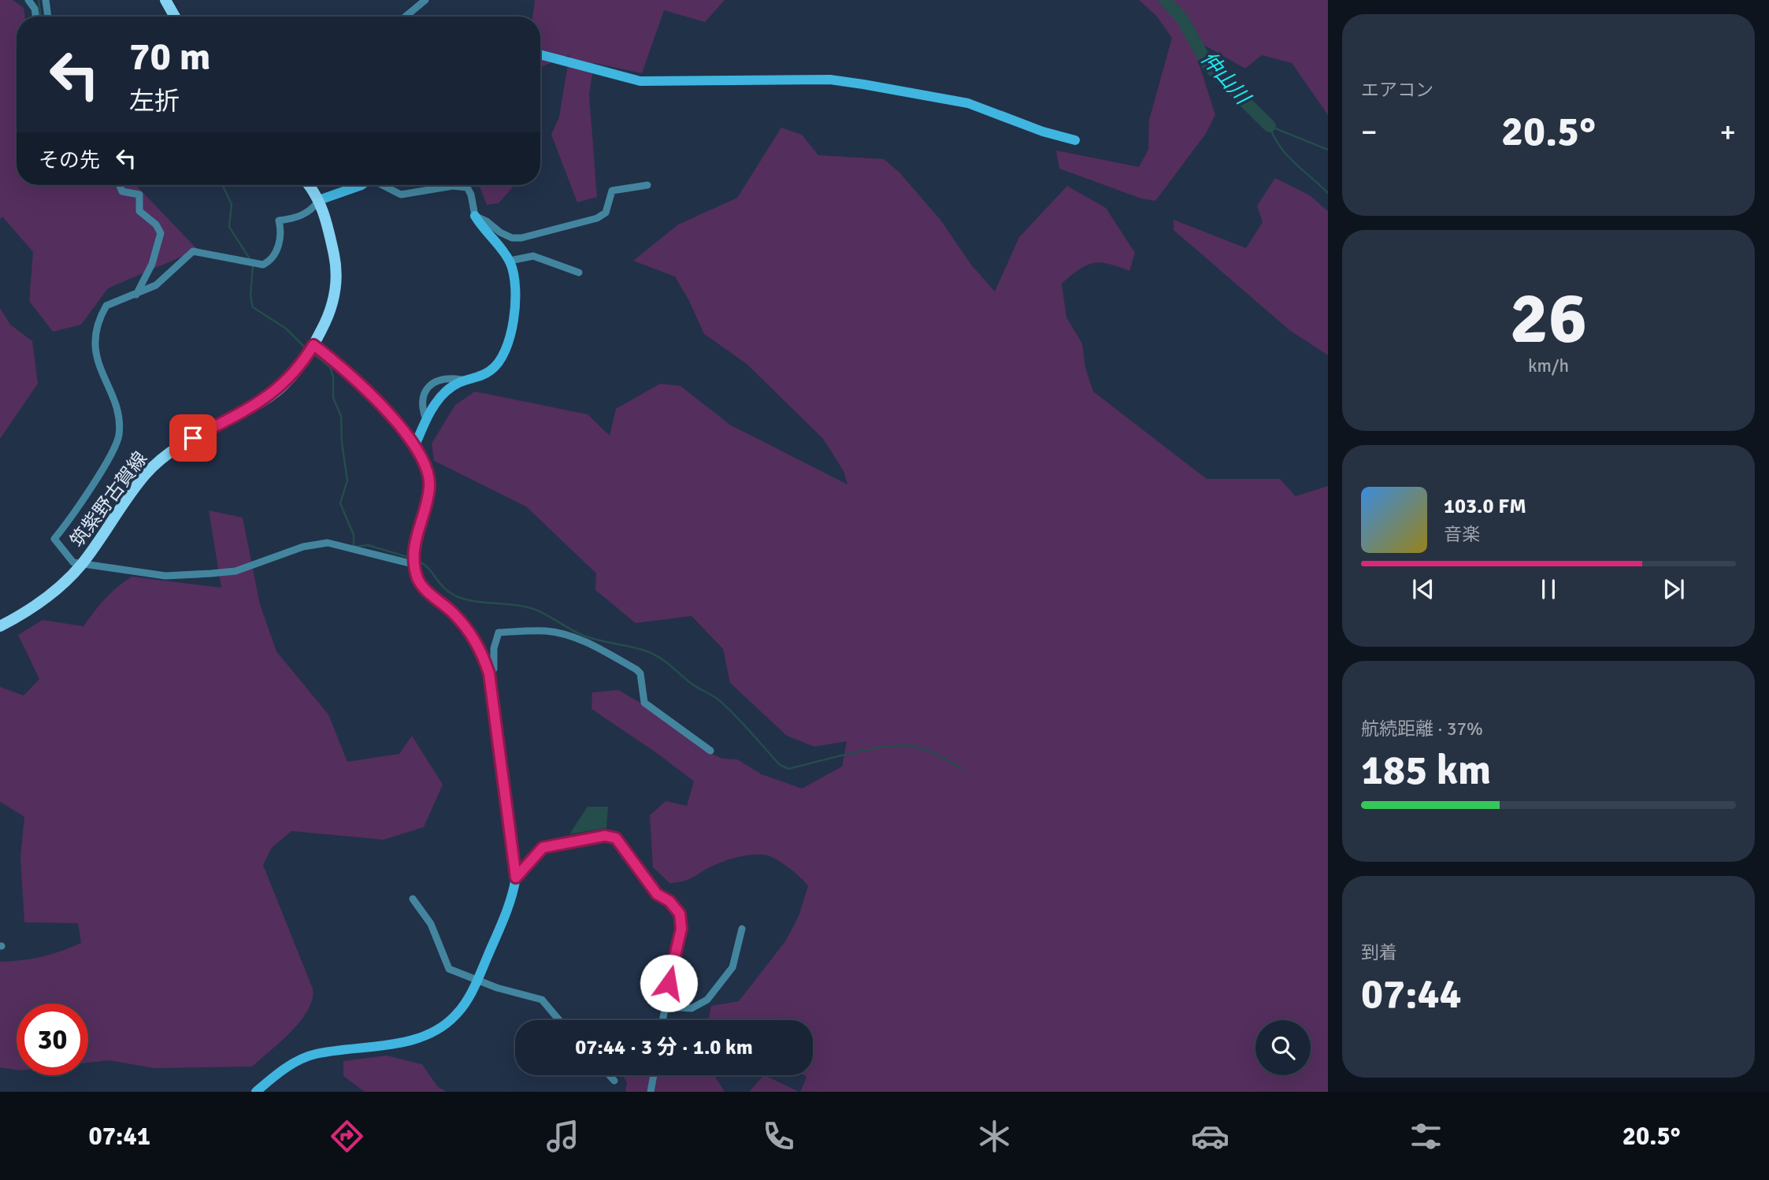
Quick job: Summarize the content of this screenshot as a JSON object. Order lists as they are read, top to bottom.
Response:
{
  "streets": {
    "main road": ["筑紫野古賀線"]
  },
  "water": ["仲山川"],
  "page": {
    "tile": [
      "エアコン",
      ["26", "km/h"],
      ["航続距離 · 37%", "185 km"],
      ["到着", "07:44"]
    ],
    "turn": ["70 m", "左折"],
    "heat": ["−", "20.5°", "+"],
    "then": "その先",
    "song": ["103.0 FM", "音楽"],
    "limit": "30",
    "trip": "07:44 · 3 分 · 1.0 km",
    "tabs": ["07:41", "20.5°"]
  }
}
